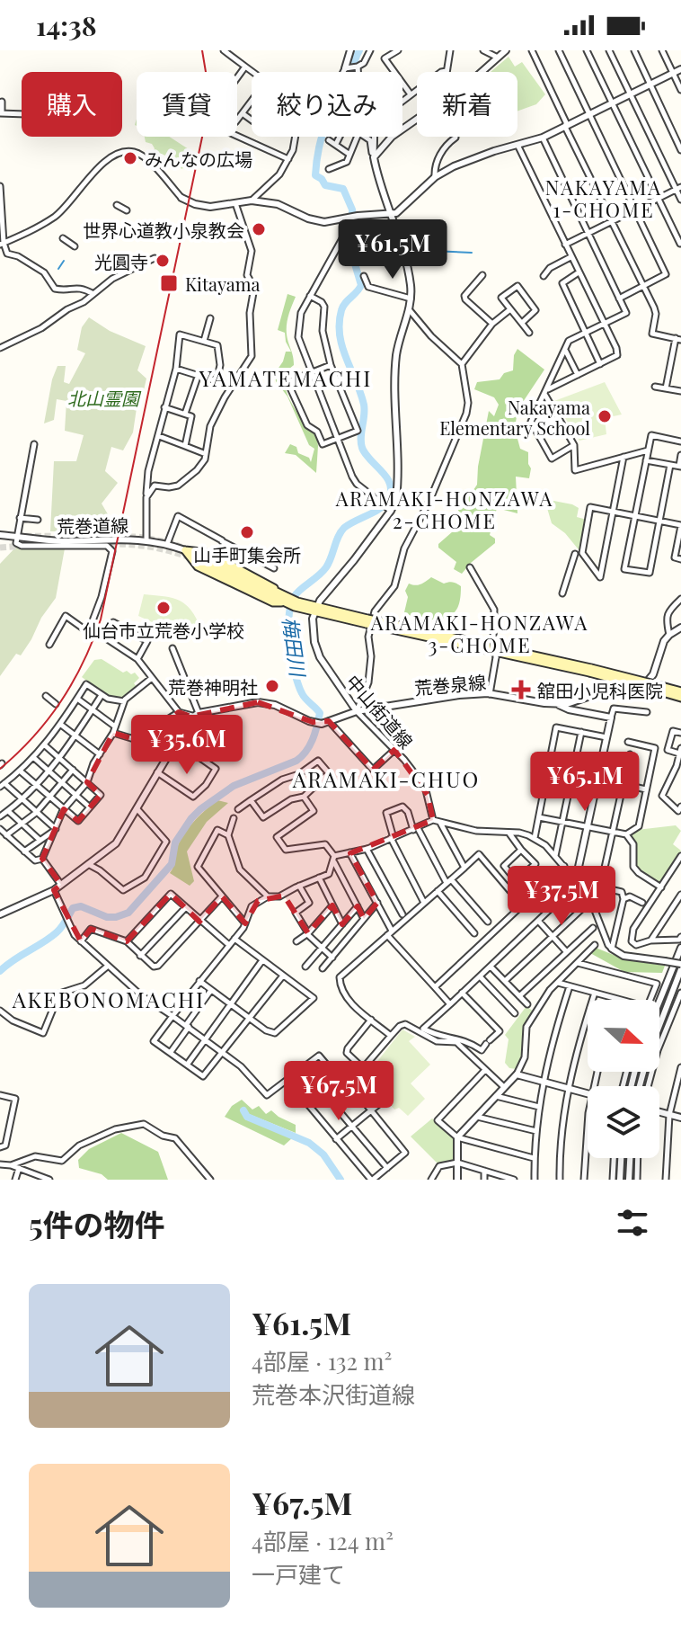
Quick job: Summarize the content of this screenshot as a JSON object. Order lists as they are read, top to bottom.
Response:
{
  "streets": {
    "street": ["荒巻道線", "荒巻泉線", "中山街道線"]
  },
  "crossings": [
    ["荒巻泉線", "中山街道線"]
  ],
  "districts": [
    "NAKAYAMA 1-CHOME",
    "YAMATEMACHI",
    "ARAMAKI-HONZAWA 2-CHOME",
    "ARAMAKI-HONZAWA 3-CHOME",
    "ARAMAKI-CHUO",
    "AKEBONOMACHI"
  ],
  "water": ["梅田川"],
  "parks": ["北山霊園"],
  "places": {
    "other": [
      "みんなの広場",
      "世界心道教小泉教会",
      "光圓寺",
      "Nakayama Elementary School",
      "山手町集会所",
      "仙台市立荒巻小学校",
      "荒巻神明社"
    ],
    "transit": ["Kitayama"],
    "health": ["舘田小児科医院"]
  },
  "north": "right",
  "page": {
    "status": "14:38",
    "chip": [
      "購入",
      "賃貸",
      "絞り込み",
      "新着"
    ],
    "price": [
      "¥61.5M",
      "¥35.6M",
      "¥65.1M",
      "¥37.5M",
      "¥67.5M"
    ],
    "heading": "5件の物件",
    "list": [
      {
        "name": "¥61.5M",
        "note": "4部屋 · 132 m² · 荒巻本沢街道線"
      },
      {
        "name": "¥67.5M",
        "note": "4部屋 · 124 m² · 一戸建て"
      }
    ]
  }
}
